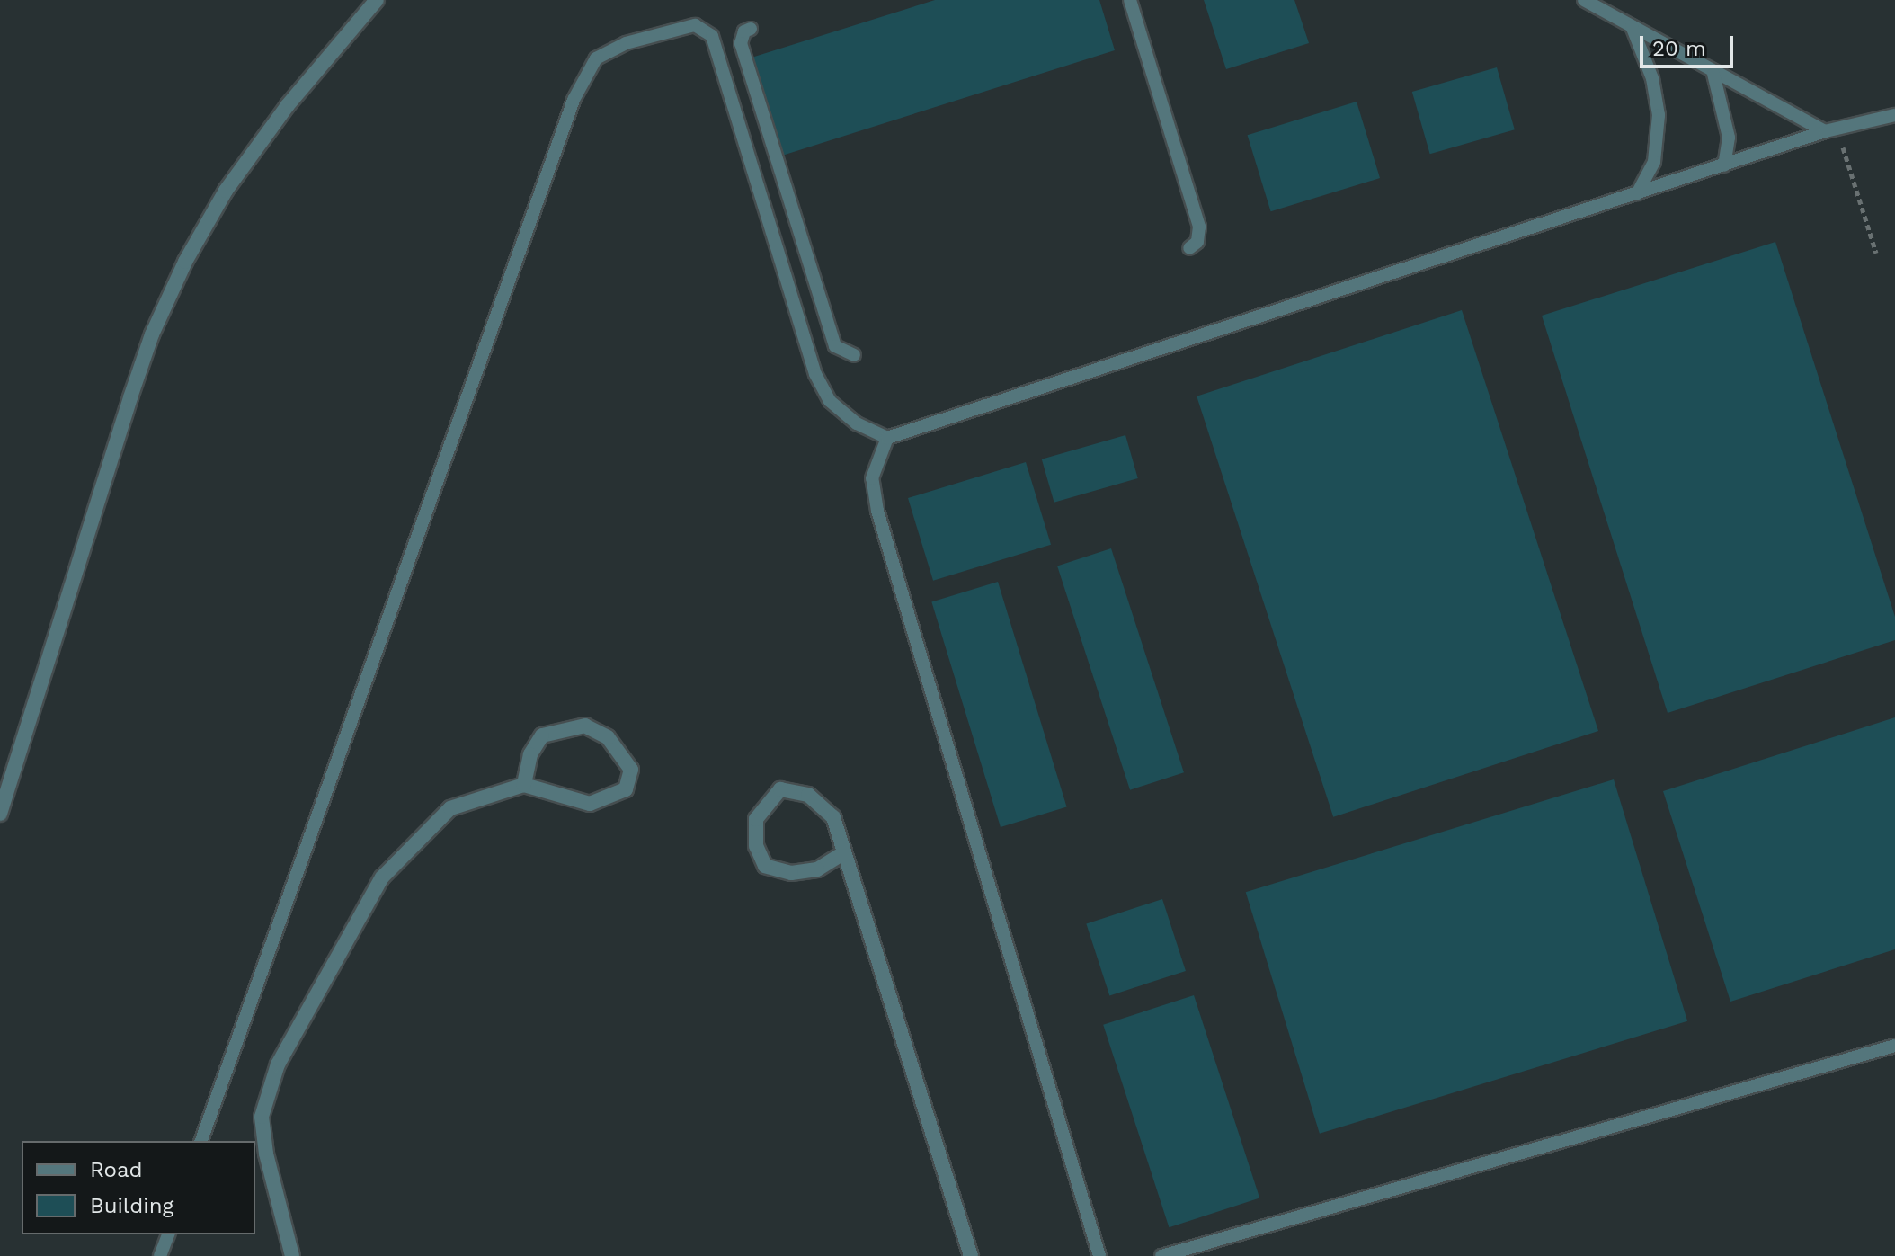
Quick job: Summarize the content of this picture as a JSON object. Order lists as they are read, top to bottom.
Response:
{
  "legend": ["Road", "Building"],
  "scale_bar": "20 m"
}
